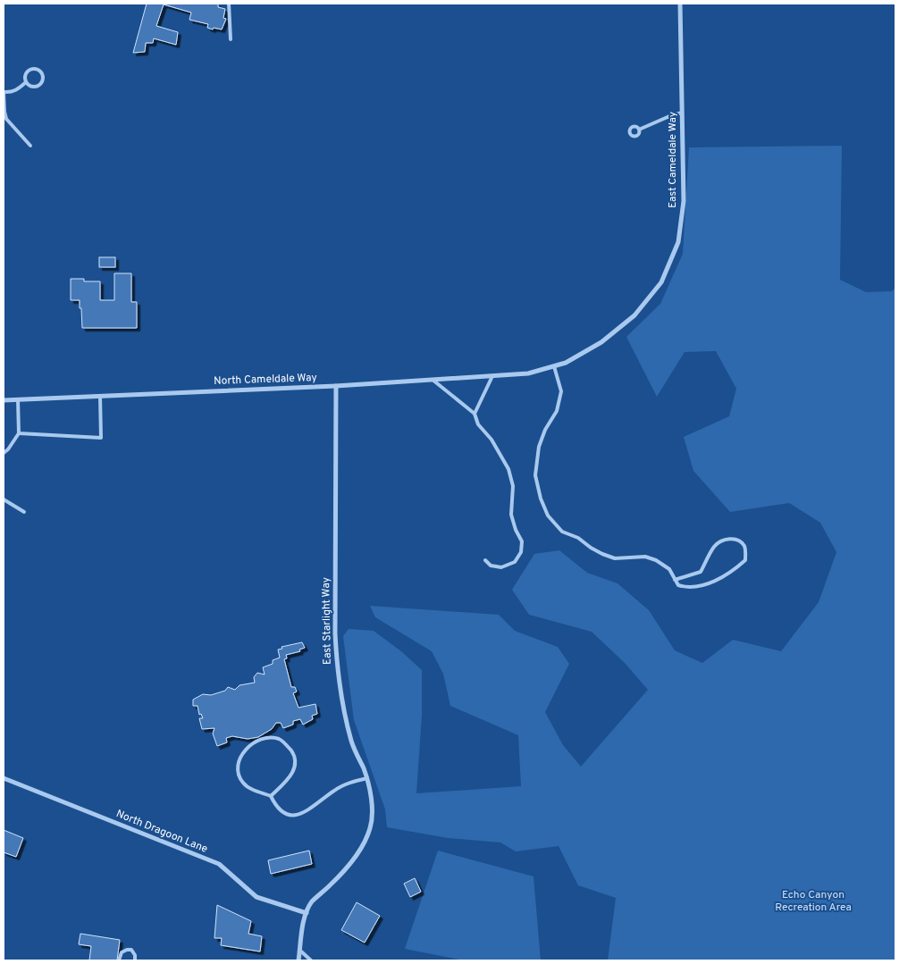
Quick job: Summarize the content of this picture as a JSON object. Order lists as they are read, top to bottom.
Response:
{
  "streets": {
    "street": [
      "East Cameldale Way",
      "North Cameldale Way",
      "East Starlight Way",
      "North Dragoon Lane"
    ]
  },
  "crossings": [
    ["East Cameldale Way", "North Cameldale Way"],
    ["North Cameldale Way", "East Starlight Way"],
    ["East Starlight Way", "North Dragoon Lane"]
  ],
  "parks": ["Echo Canyon Recreation Area"]
}
